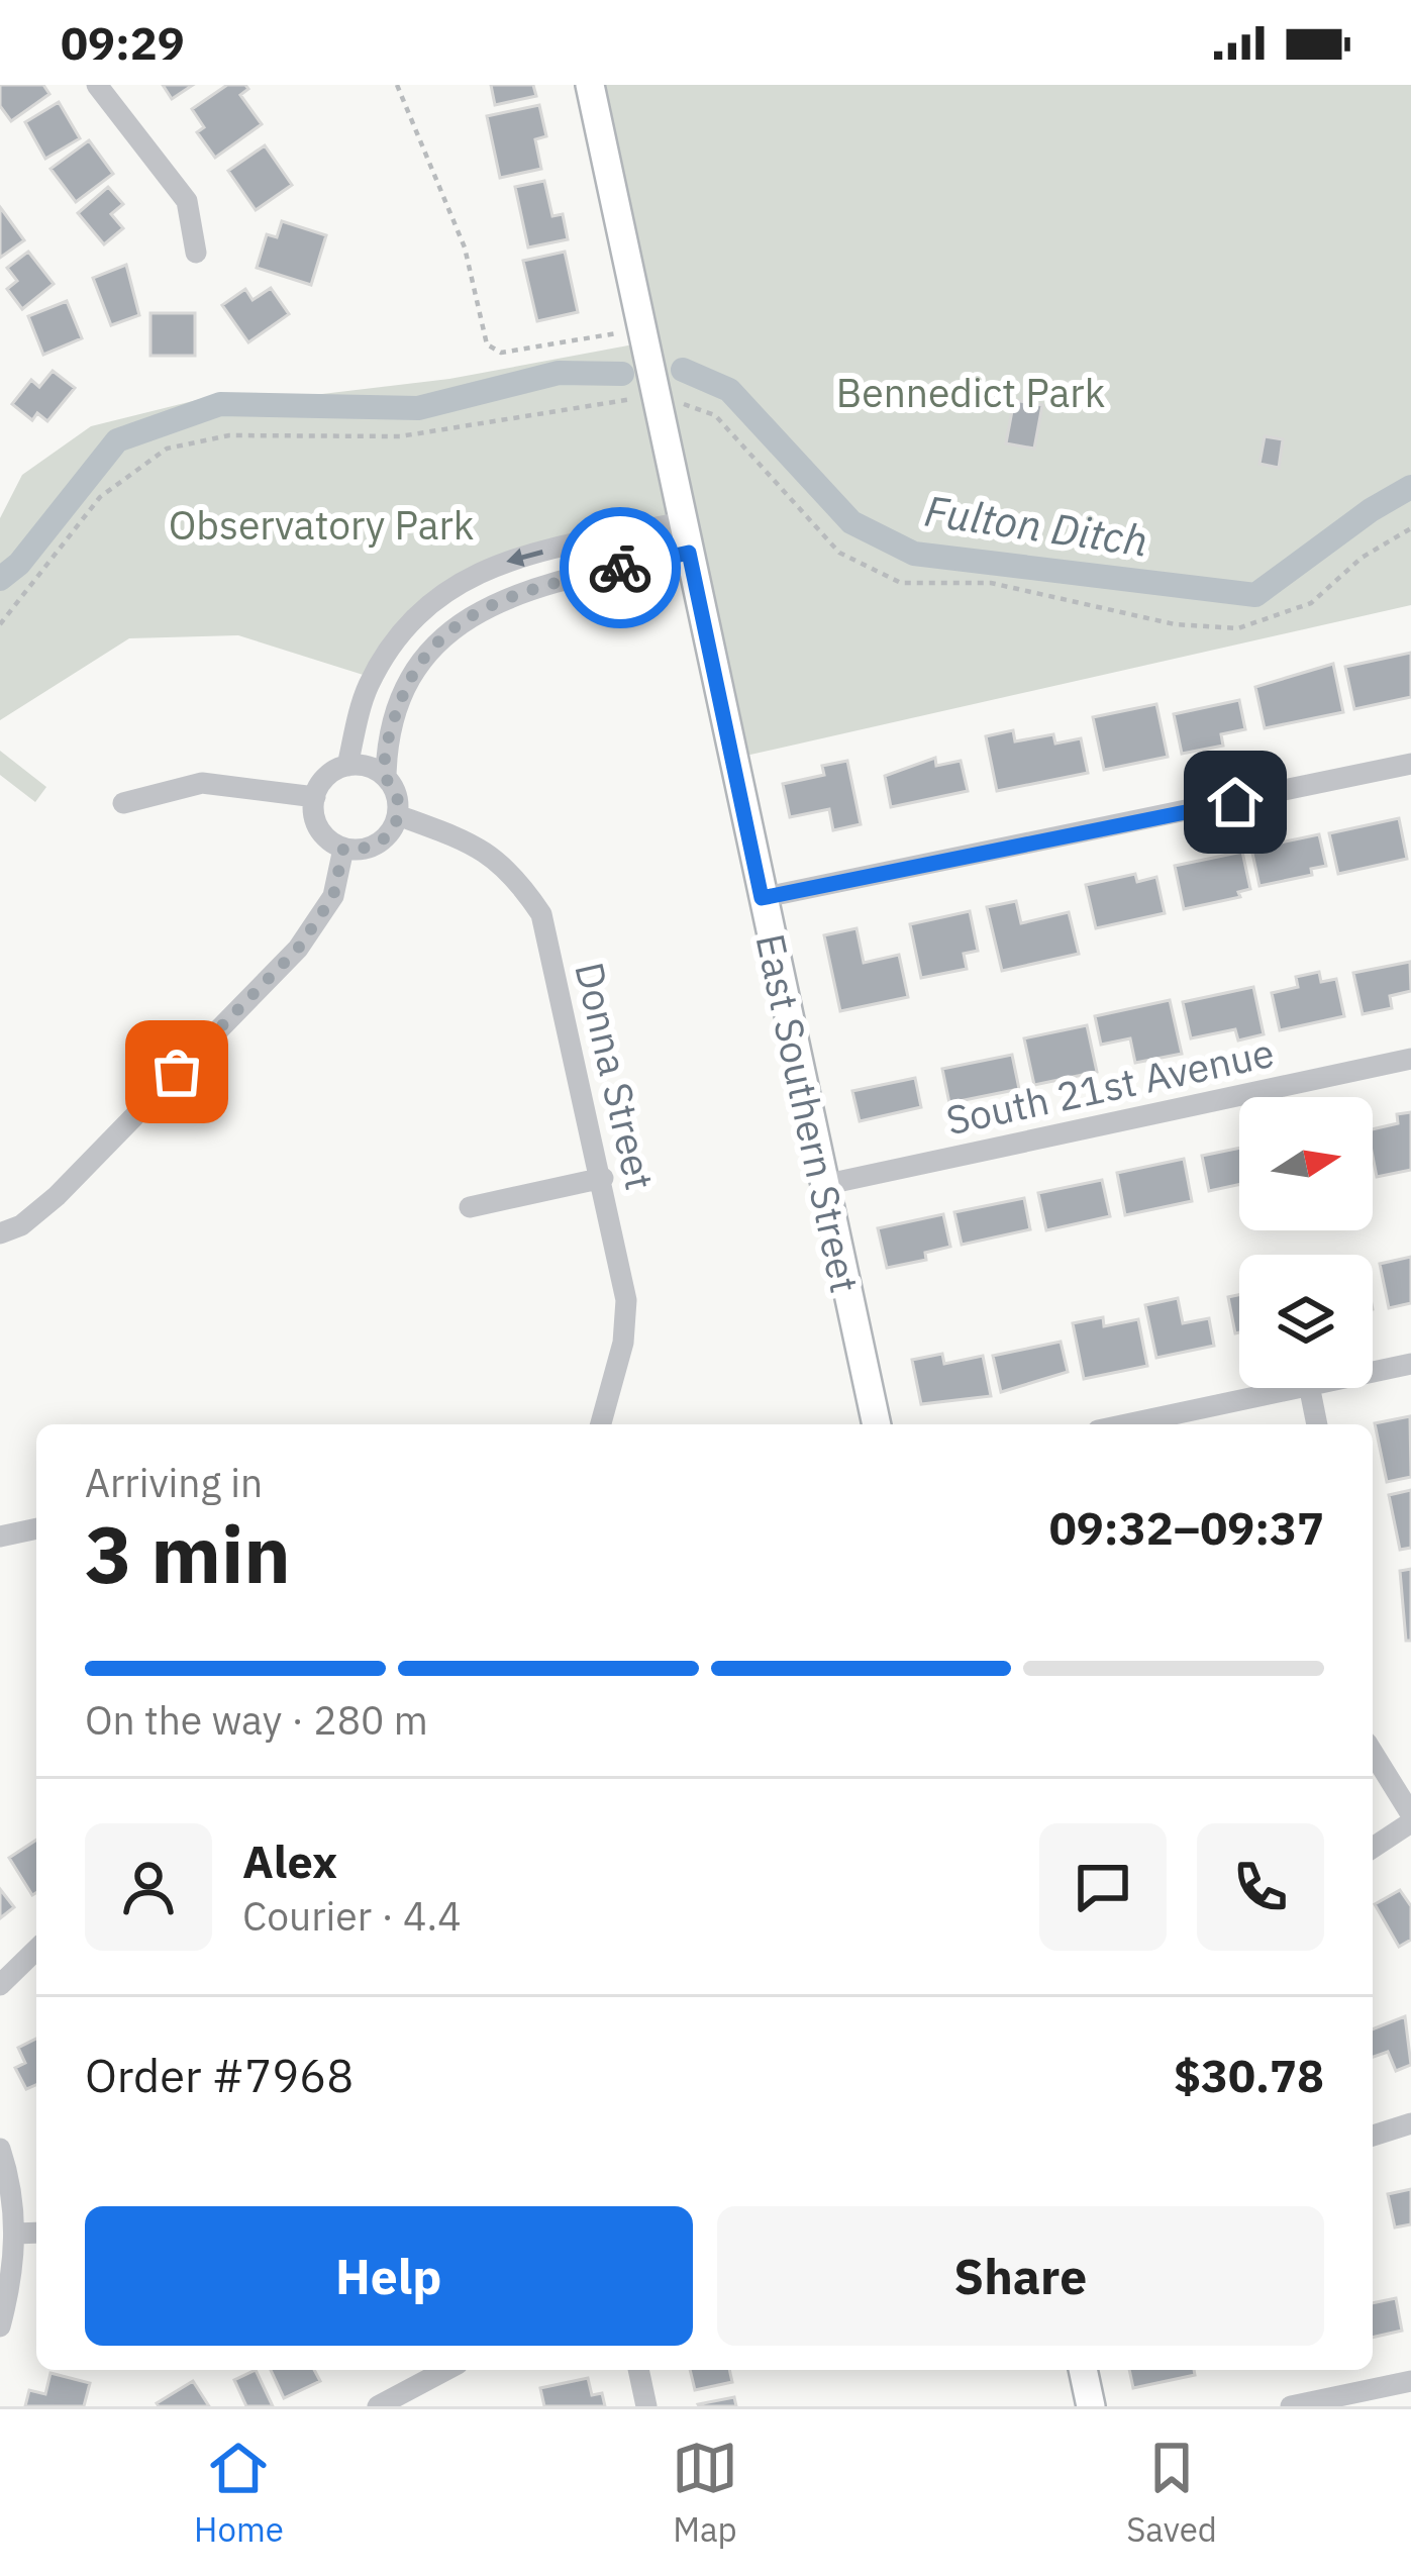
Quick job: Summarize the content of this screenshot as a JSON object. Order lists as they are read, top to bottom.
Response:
{
  "streets": {
    "street": ["Donna Street", "South 21st Avenue", "East Southern Street"]
  },
  "crossings": [
    ["South 21st Avenue", "East Southern Street"]
  ],
  "water": ["Fulton Ditch"],
  "parks": ["Bennedict Park", "Observatory Park"],
  "north": "right",
  "page": {
    "status": "09:29",
    "heading": ["3 min", "Arriving in", "09:32–09:37"],
    "panel": [
      "Alex",
      "Courier · 4.4",
      "Order #7968",
      "$30.78"
    ],
    "bar": "On the way · 280 m",
    "buttons": ["Help", "Share"],
    "tabs": ["Home", "Map", "Saved"]
  }
}
